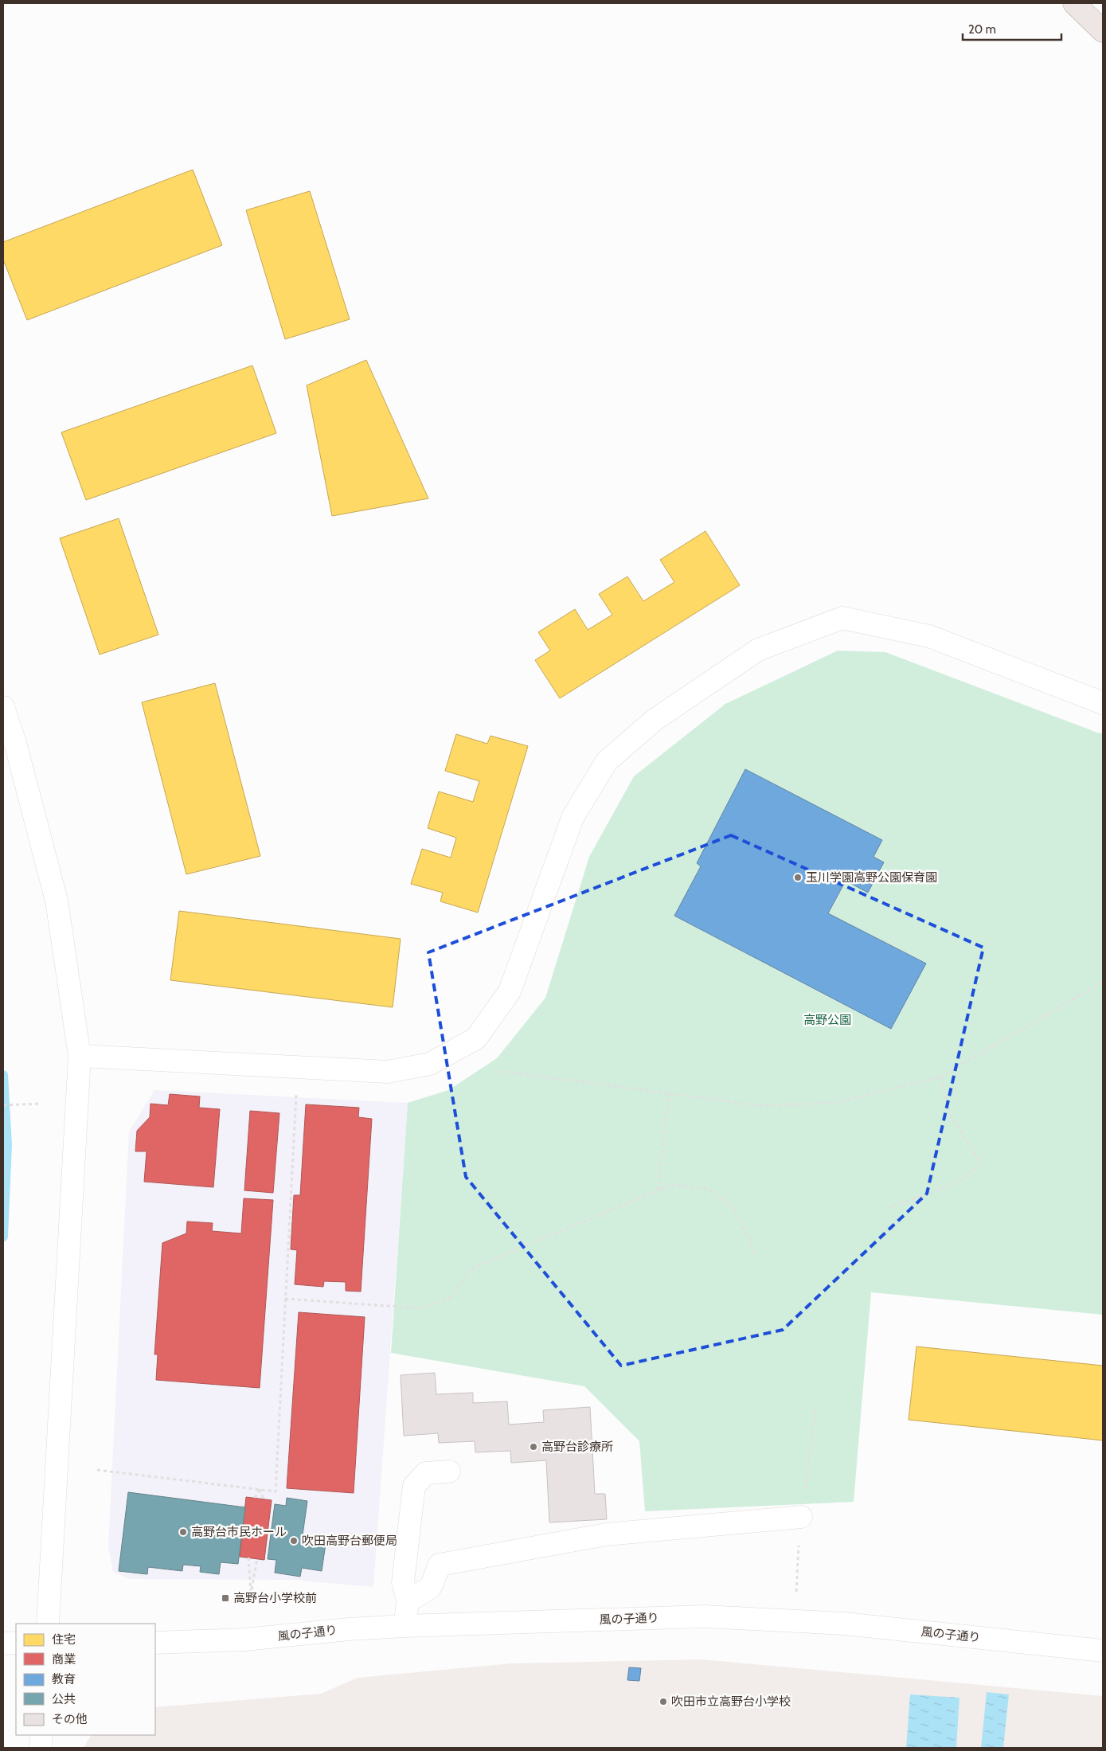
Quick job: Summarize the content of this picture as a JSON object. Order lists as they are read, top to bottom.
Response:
{
  "streets": {
    "street": ["風の子通り"]
  },
  "parks": ["高野公園"],
  "places": {
    "other": [
      "玉川学園高野公園保育園",
      "高野台診療所",
      "高野台市民ホール",
      "吹田高野台郵便局",
      "吹田市立高野台小学校"
    ],
    "transit": ["高野台小学校前"]
  },
  "legend": [
    "住宅",
    "商業",
    "教育",
    "公共",
    "その他"
  ],
  "scale_bar": "20 m"
}
